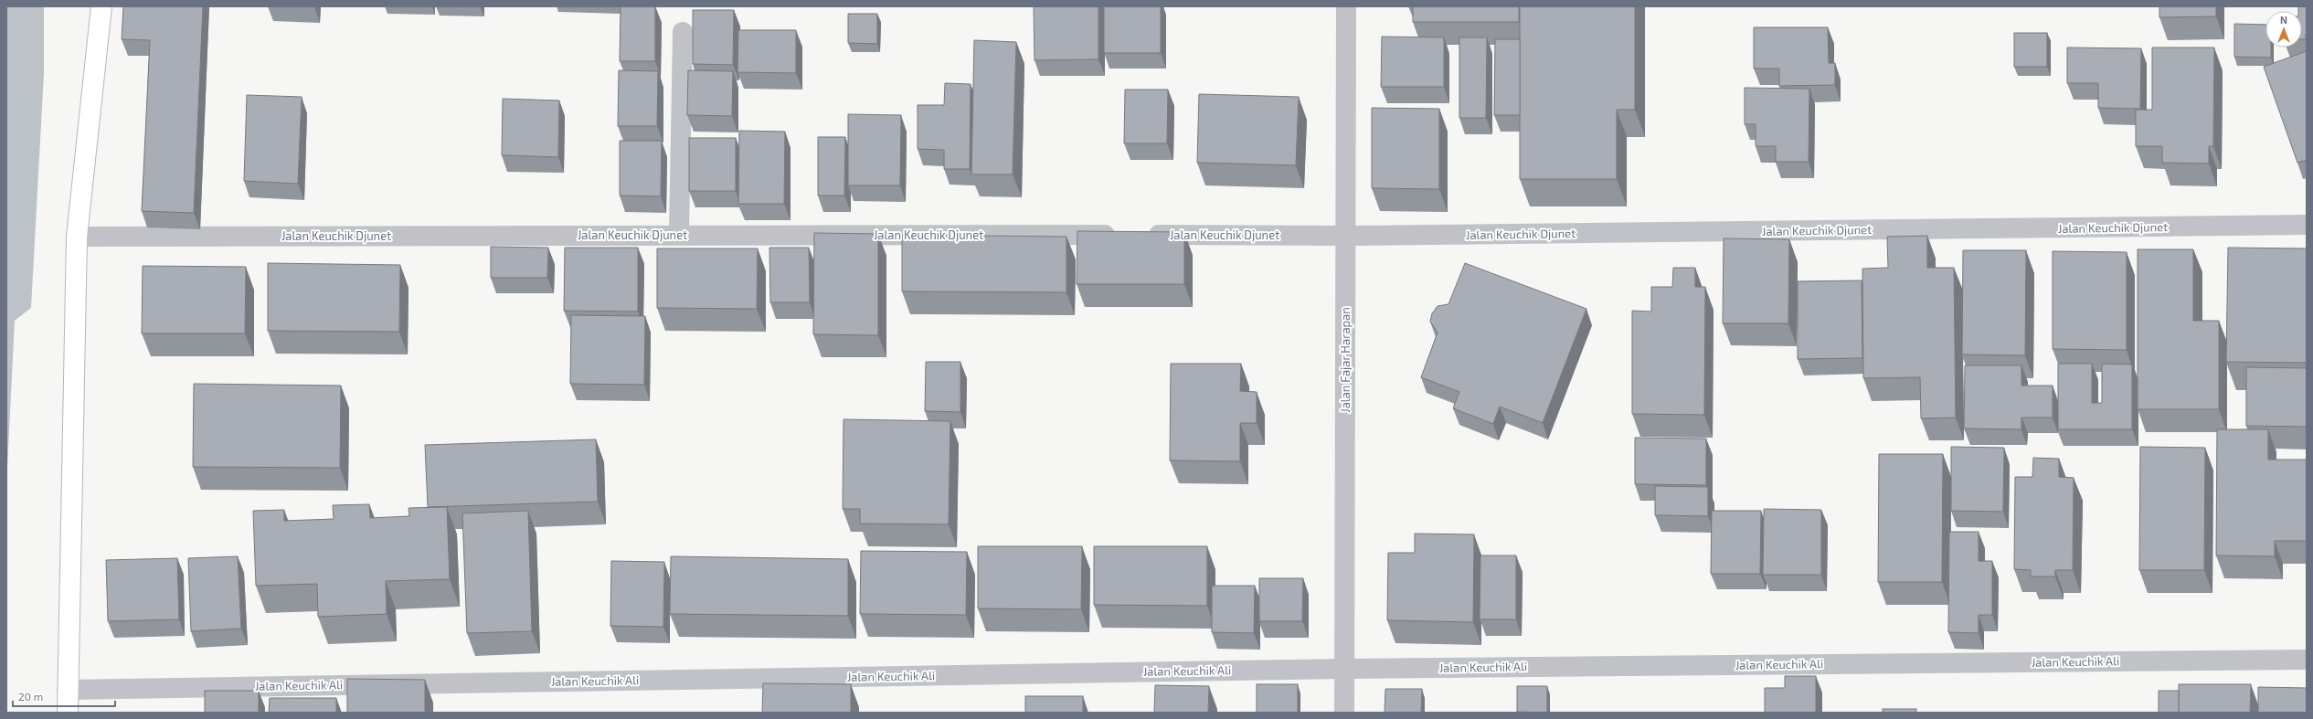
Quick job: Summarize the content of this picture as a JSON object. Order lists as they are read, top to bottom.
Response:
{
  "streets": {
    "street": ["Jalan Keuchik Djunet", "Jalan Fajar Harapan", "Jalan Keuchik Ali"]
  },
  "crossings": [
    ["Jalan Keuchik Djunet", "Jalan Fajar Harapan"],
    ["Jalan Fajar Harapan", "Jalan Keuchik Ali"]
  ],
  "scale_bar": "20 m",
  "north": "top"
}
